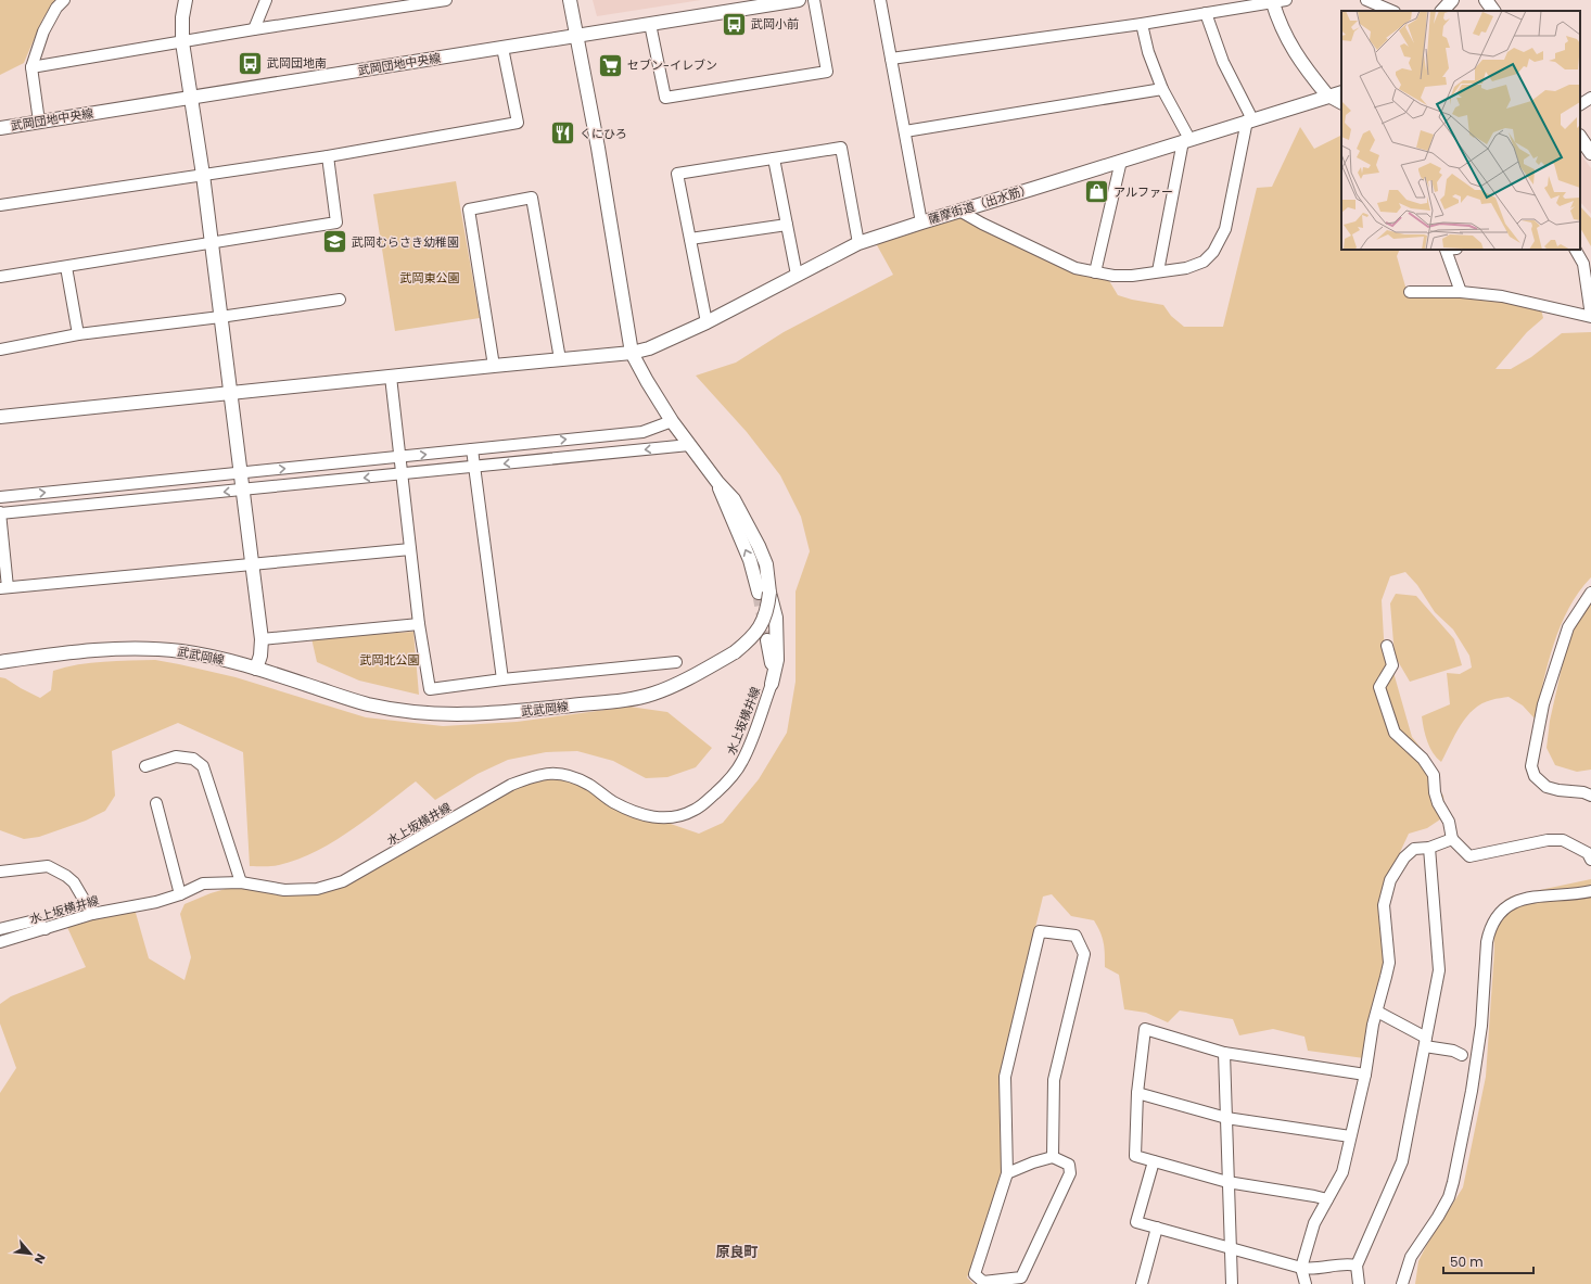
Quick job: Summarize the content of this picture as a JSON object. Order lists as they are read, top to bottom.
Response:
{
  "streets": {
    "street": [
      "武岡団地中央線",
      "薩摩街道（出水筋）",
      "武武岡線",
      "水上坂横井線"
    ]
  },
  "crossings": [
    ["武岡団地中央線", "武武岡線"],
    ["薩摩街道（出水筋）", "武武岡線"]
  ],
  "districts": ["原良町"],
  "parks": ["武岡東公園", "武岡北公園"],
  "places": {
    "bus stop": ["武岡小前", "武岡団地南"],
    "supermarket": ["セブン-イレブン"],
    "restaurant": ["くにひろ"],
    "shop": ["アルファー"],
    "school or university": ["武岡むらさき幼稚園"]
  },
  "scale_bar": "50 m",
  "north": "bottom right"
}
